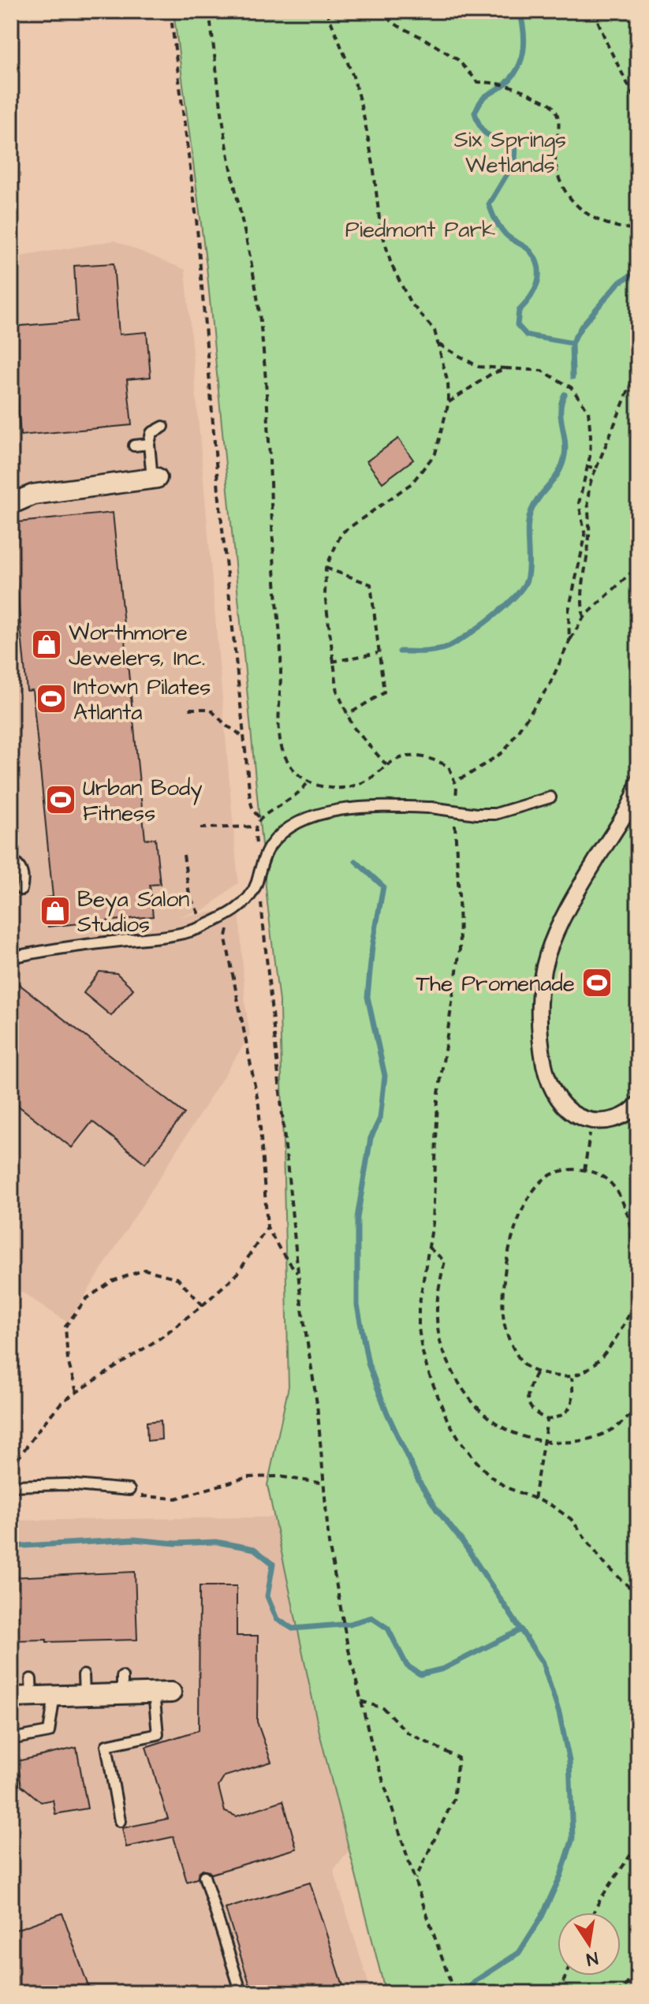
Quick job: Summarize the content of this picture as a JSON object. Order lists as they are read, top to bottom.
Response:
{
  "parks": ["Six Springs Wetlands", "Piedmont Park"],
  "places": {
    "shop": ["Worthmore Jewelers, Inc.", "Beya Salon Studios"],
    "sports": ["Intown Pilates Atlanta", "Urban Body Fitness", "The Promenade"]
  },
  "north": "bottom"
}
